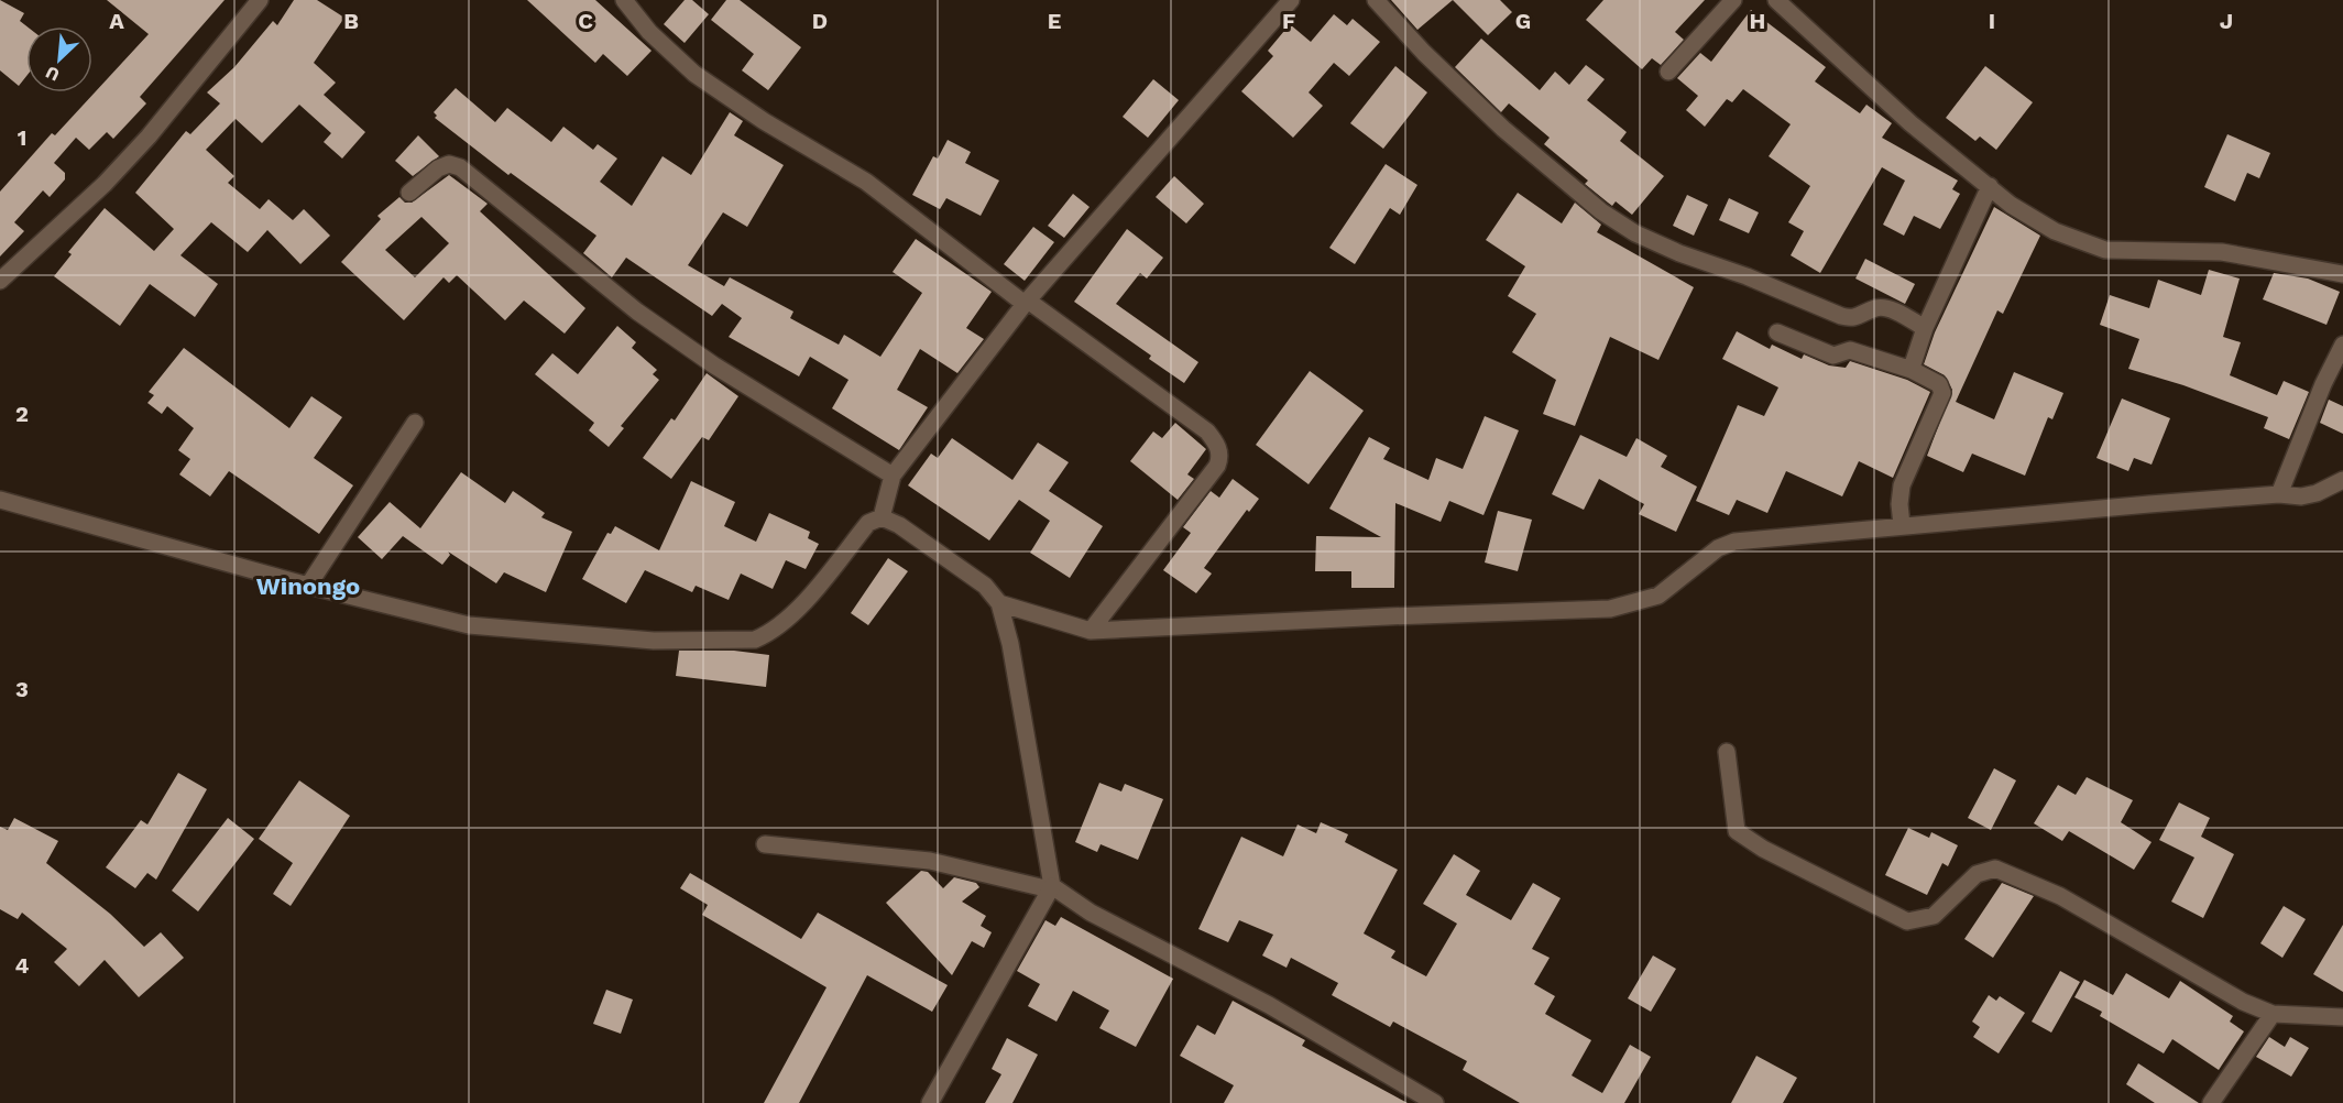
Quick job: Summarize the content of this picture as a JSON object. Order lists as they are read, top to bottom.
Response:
{
  "districts": ["Winongo"],
  "north": "bottom left",
  "grid": {
    "columns": [
      "A",
      "B",
      "C",
      "D",
      "E",
      "F",
      "G",
      "H",
      "I",
      "J"
    ],
    "rows": [
      "1",
      "2",
      "3",
      "4"
    ]
  }
}
